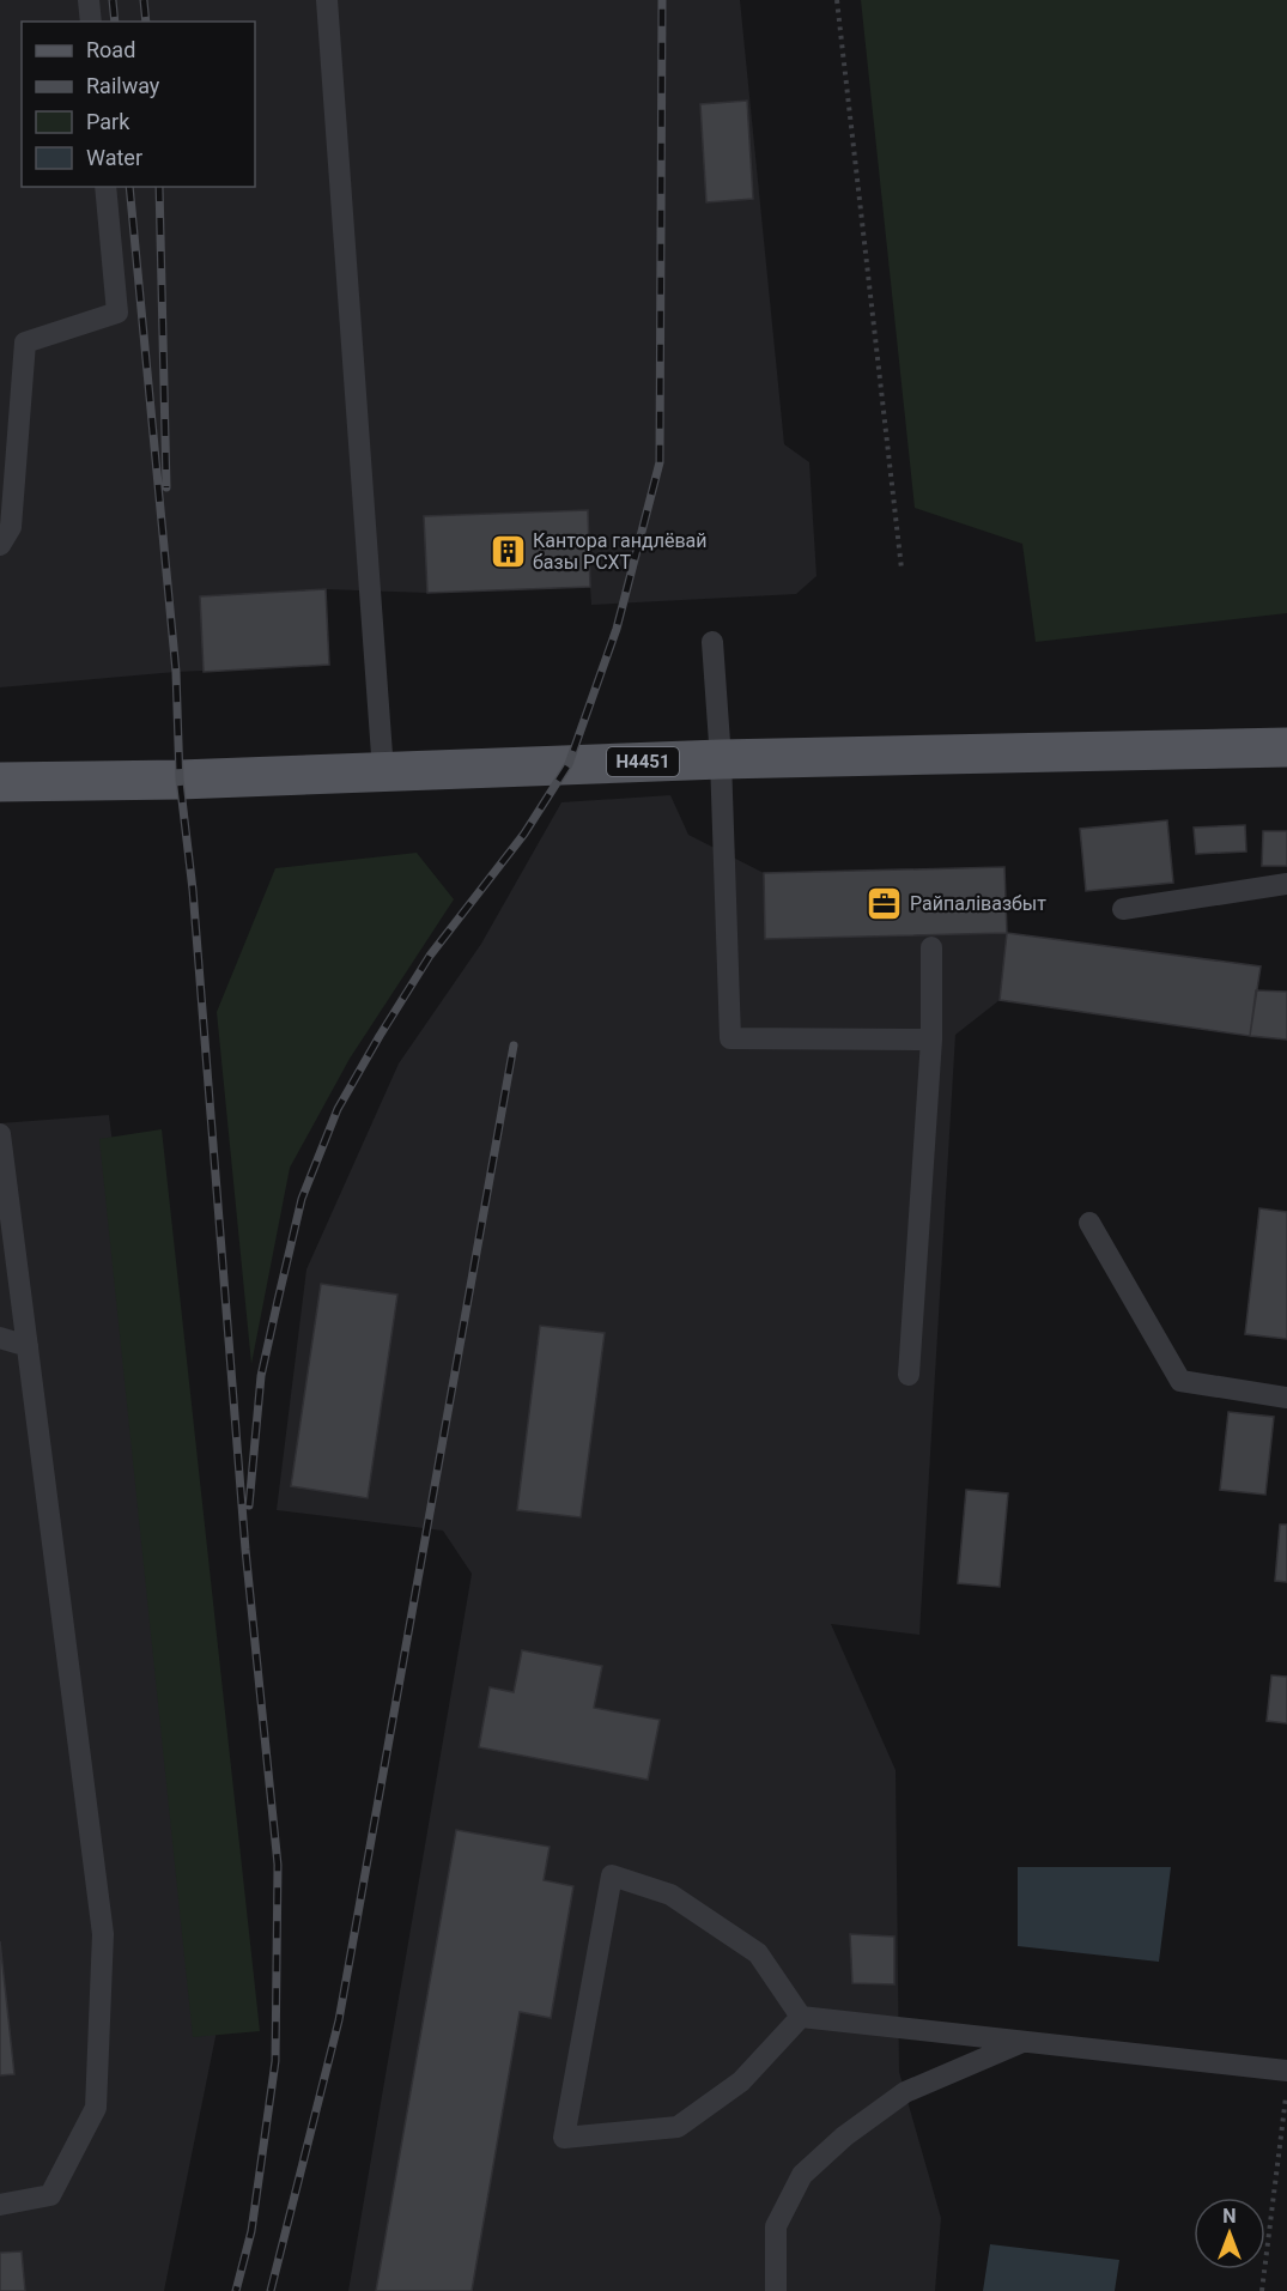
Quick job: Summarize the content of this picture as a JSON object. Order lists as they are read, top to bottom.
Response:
{
  "streets": {
    "main road": ["Н4451"]
  },
  "places": {
    "building": ["Кантора гандлёвай базы РСХТ"],
    "office": ["Райпалівазбыт"]
  },
  "legend": [
    "Road",
    "Railway",
    "Park",
    "Water"
  ],
  "north": "top"
}
